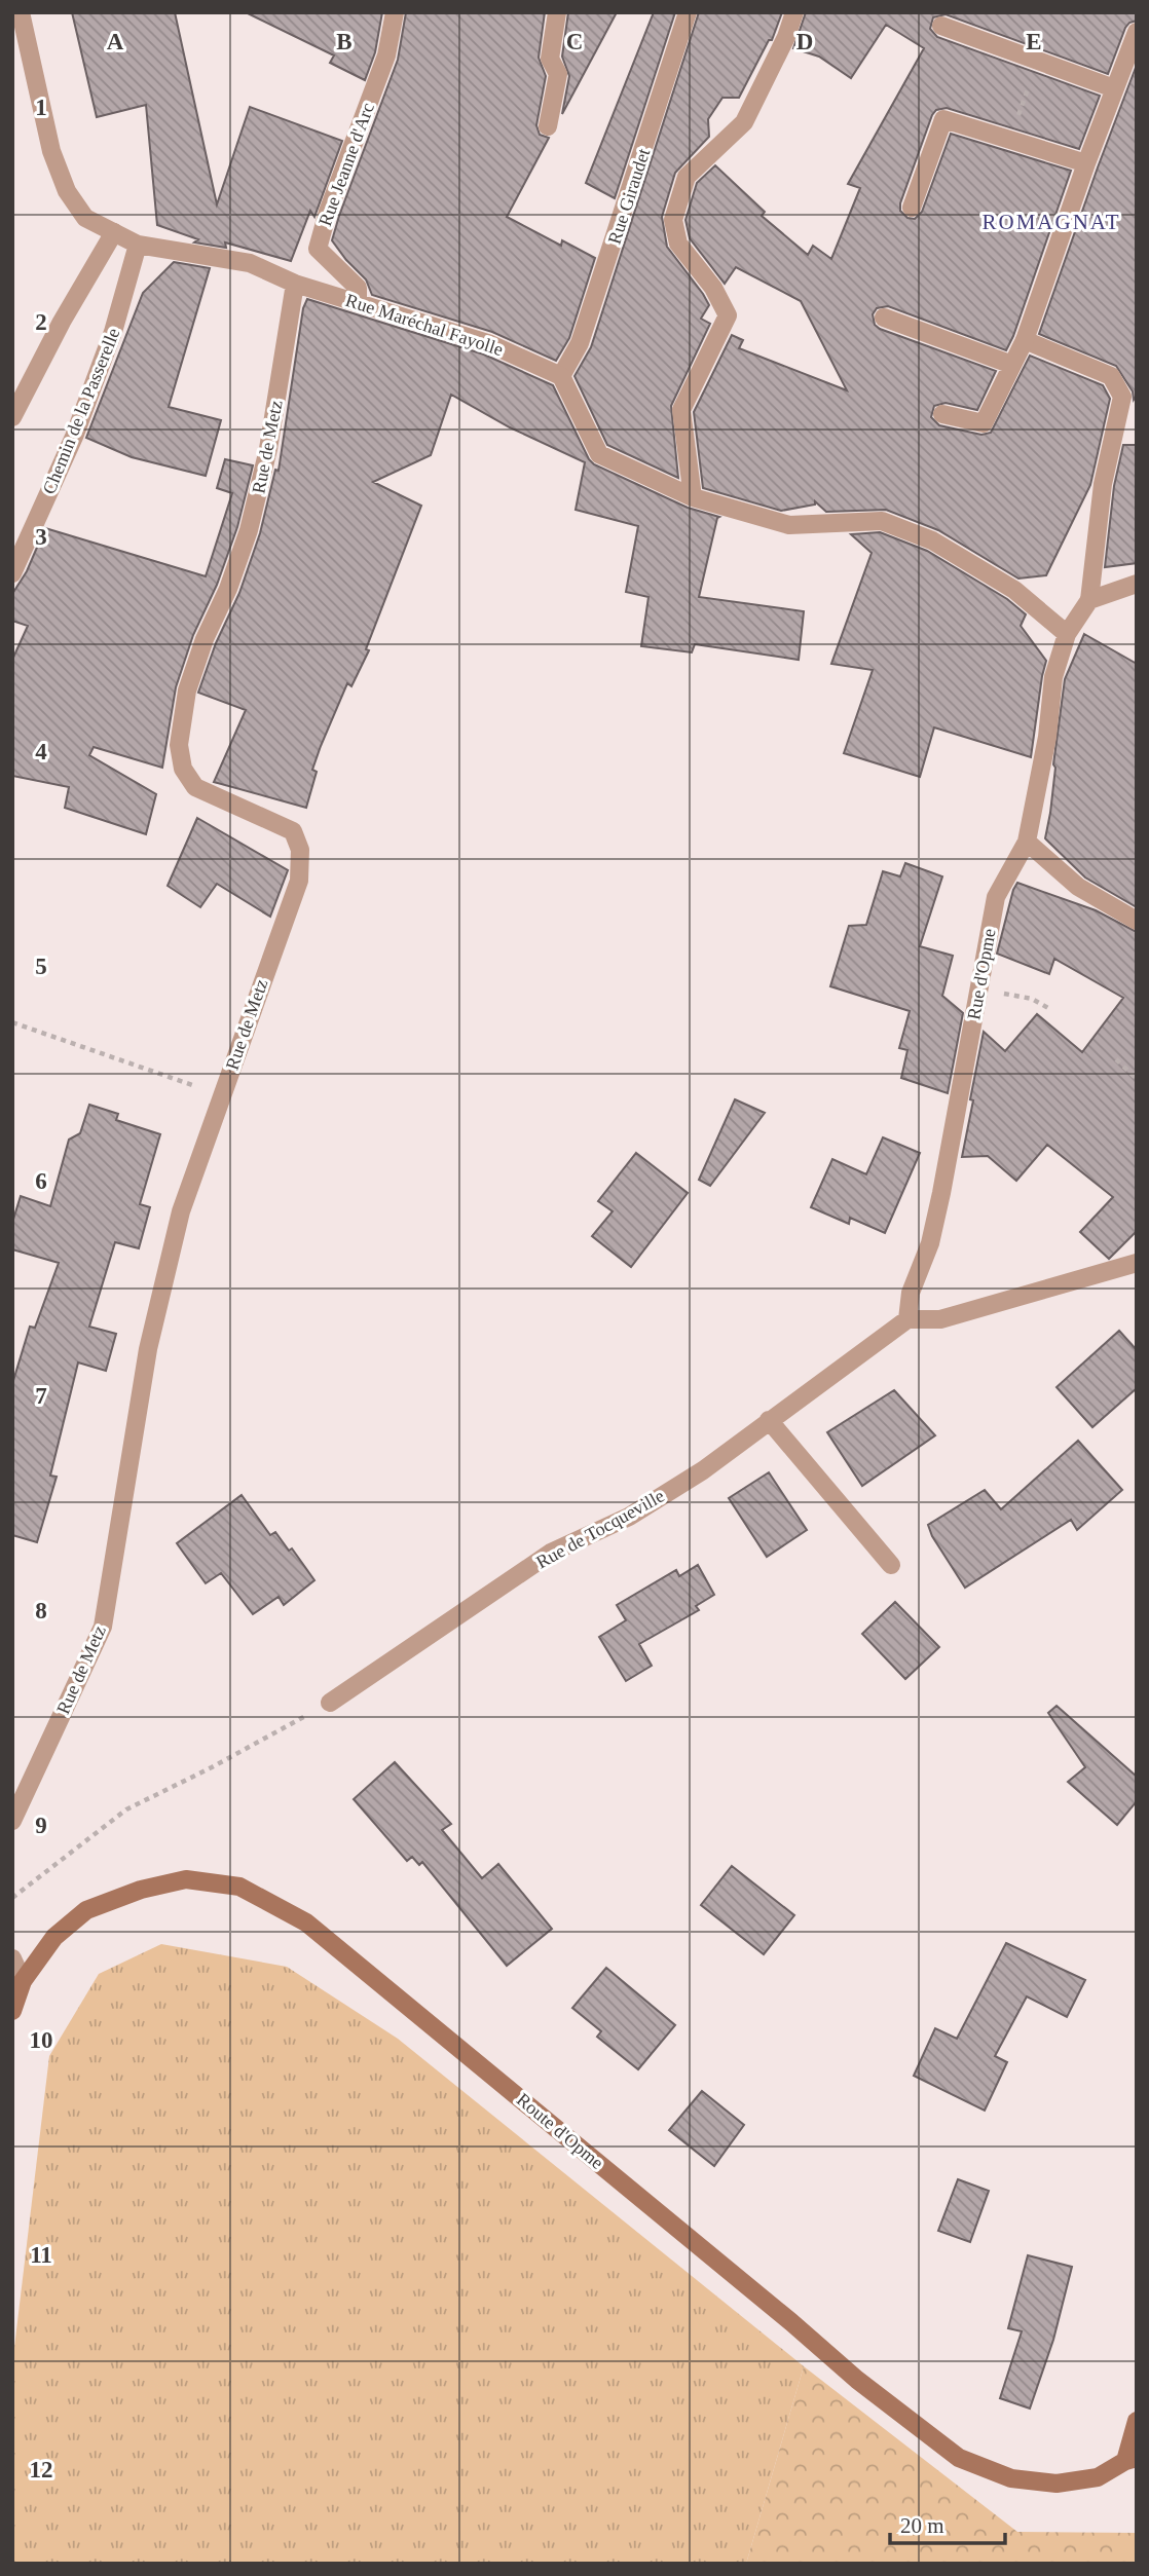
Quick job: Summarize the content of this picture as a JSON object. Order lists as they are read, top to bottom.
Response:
{
  "streets": {
    "main road": ["Route d'Opme"],
    "street": [
      "Rue Jeanne d'Arc",
      "Rue Giraudet",
      "Rue Maréchal Fayolle",
      "Chemin de la Passerelle",
      "Rue de Metz",
      "Rue d'Opme",
      "Rue de Tocqueville"
    ]
  },
  "crossings": [
    ["Rue Jeanne d'Arc", "Rue Maréchal Fayolle"],
    ["Rue Giraudet", "Rue Maréchal Fayolle"],
    ["Rue Maréchal Fayolle", "Chemin de la Passerelle"],
    ["Rue Maréchal Fayolle", "Rue de Metz"],
    ["Rue d'Opme", "Rue de Tocqueville"]
  ],
  "districts": ["ROMAGNAT"],
  "scale_bar": "20 m",
  "grid": {
    "columns": [
      "A",
      "B",
      "C",
      "D",
      "E"
    ],
    "rows": [
      "1",
      "2",
      "3",
      "4",
      "5",
      "6",
      "7",
      "8",
      "9",
      "10",
      "11",
      "12"
    ]
  }
}
